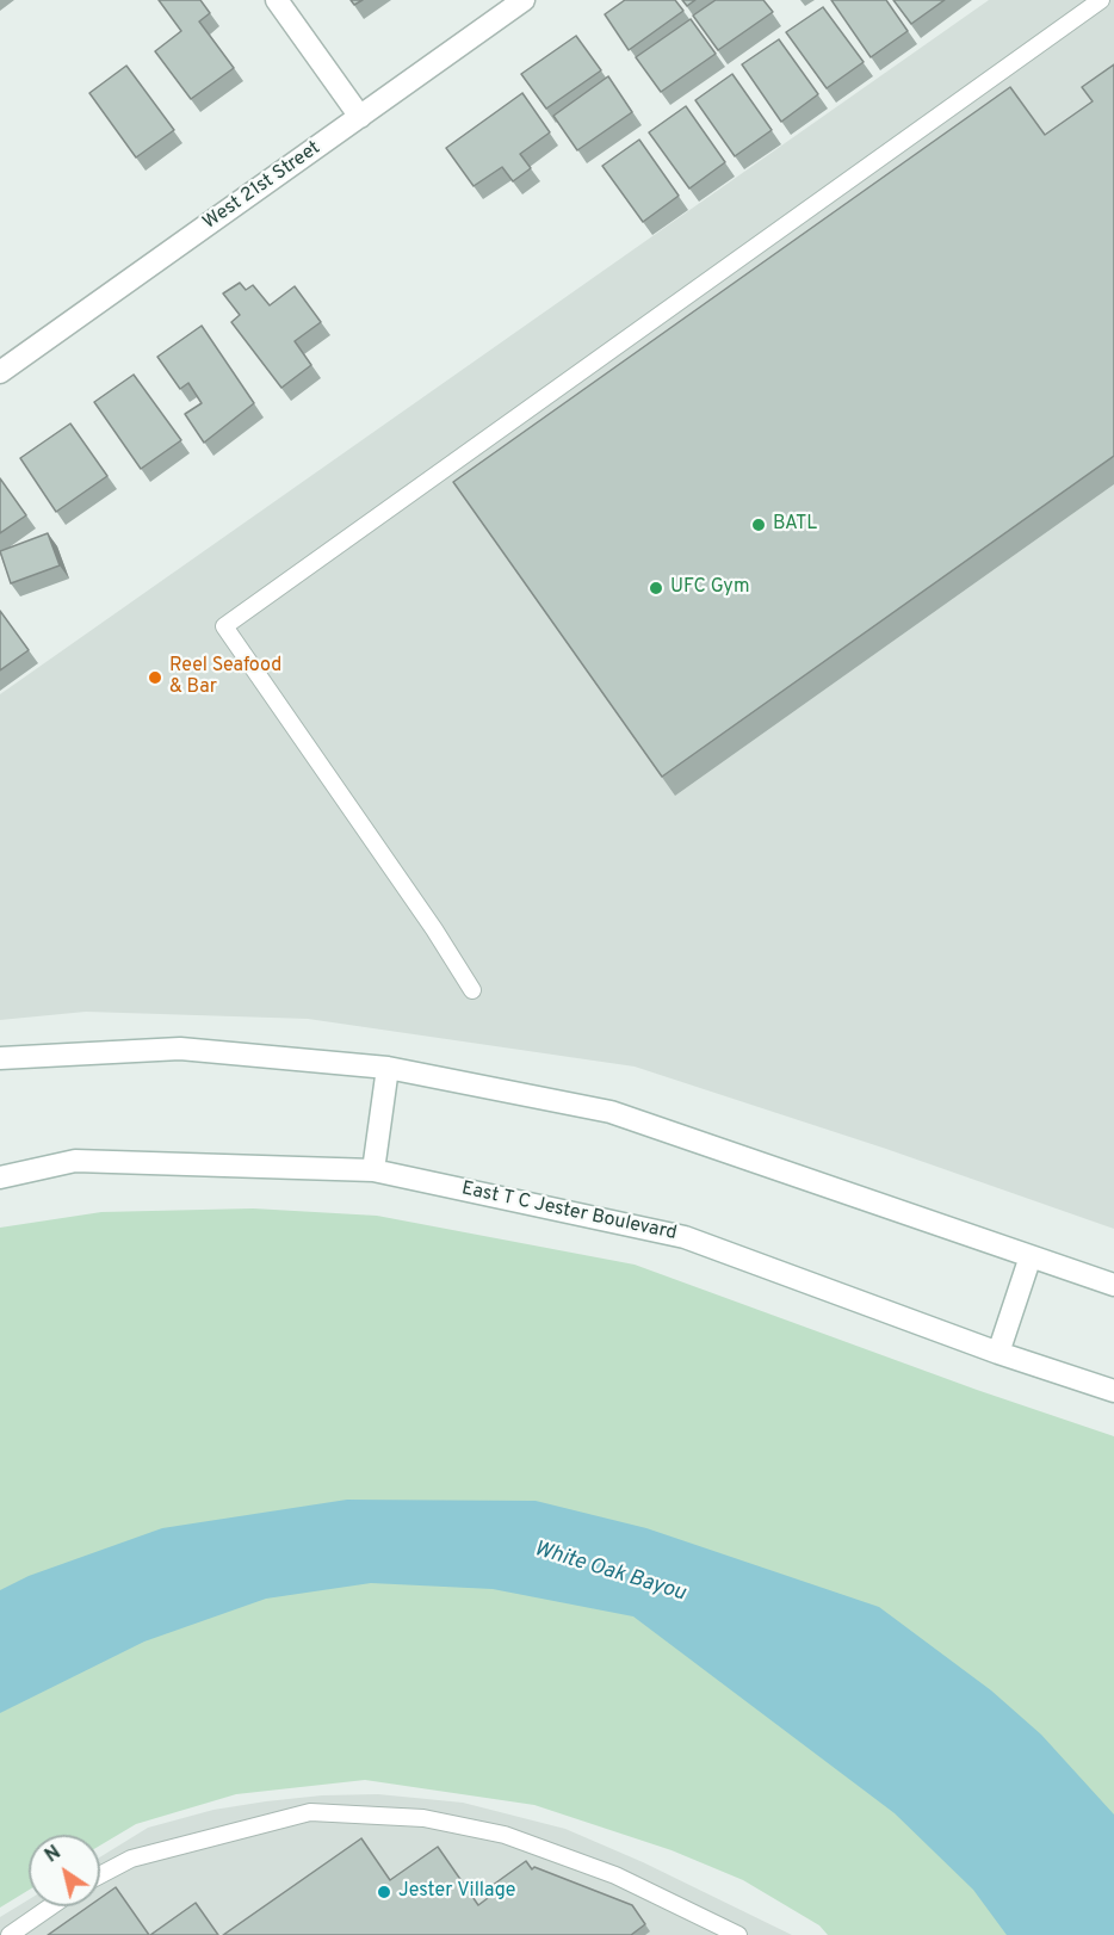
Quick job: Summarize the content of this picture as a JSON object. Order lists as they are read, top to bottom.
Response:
{
  "streets": {
    "street": ["West 21st Street", "East T C Jester Boulevard"]
  },
  "water": ["White Oak Bayou"],
  "places": [
    "BATL",
    "UFC Gym",
    "Reel Seafood & Bar",
    "Jester Village"
  ],
  "north": "top left"
}
